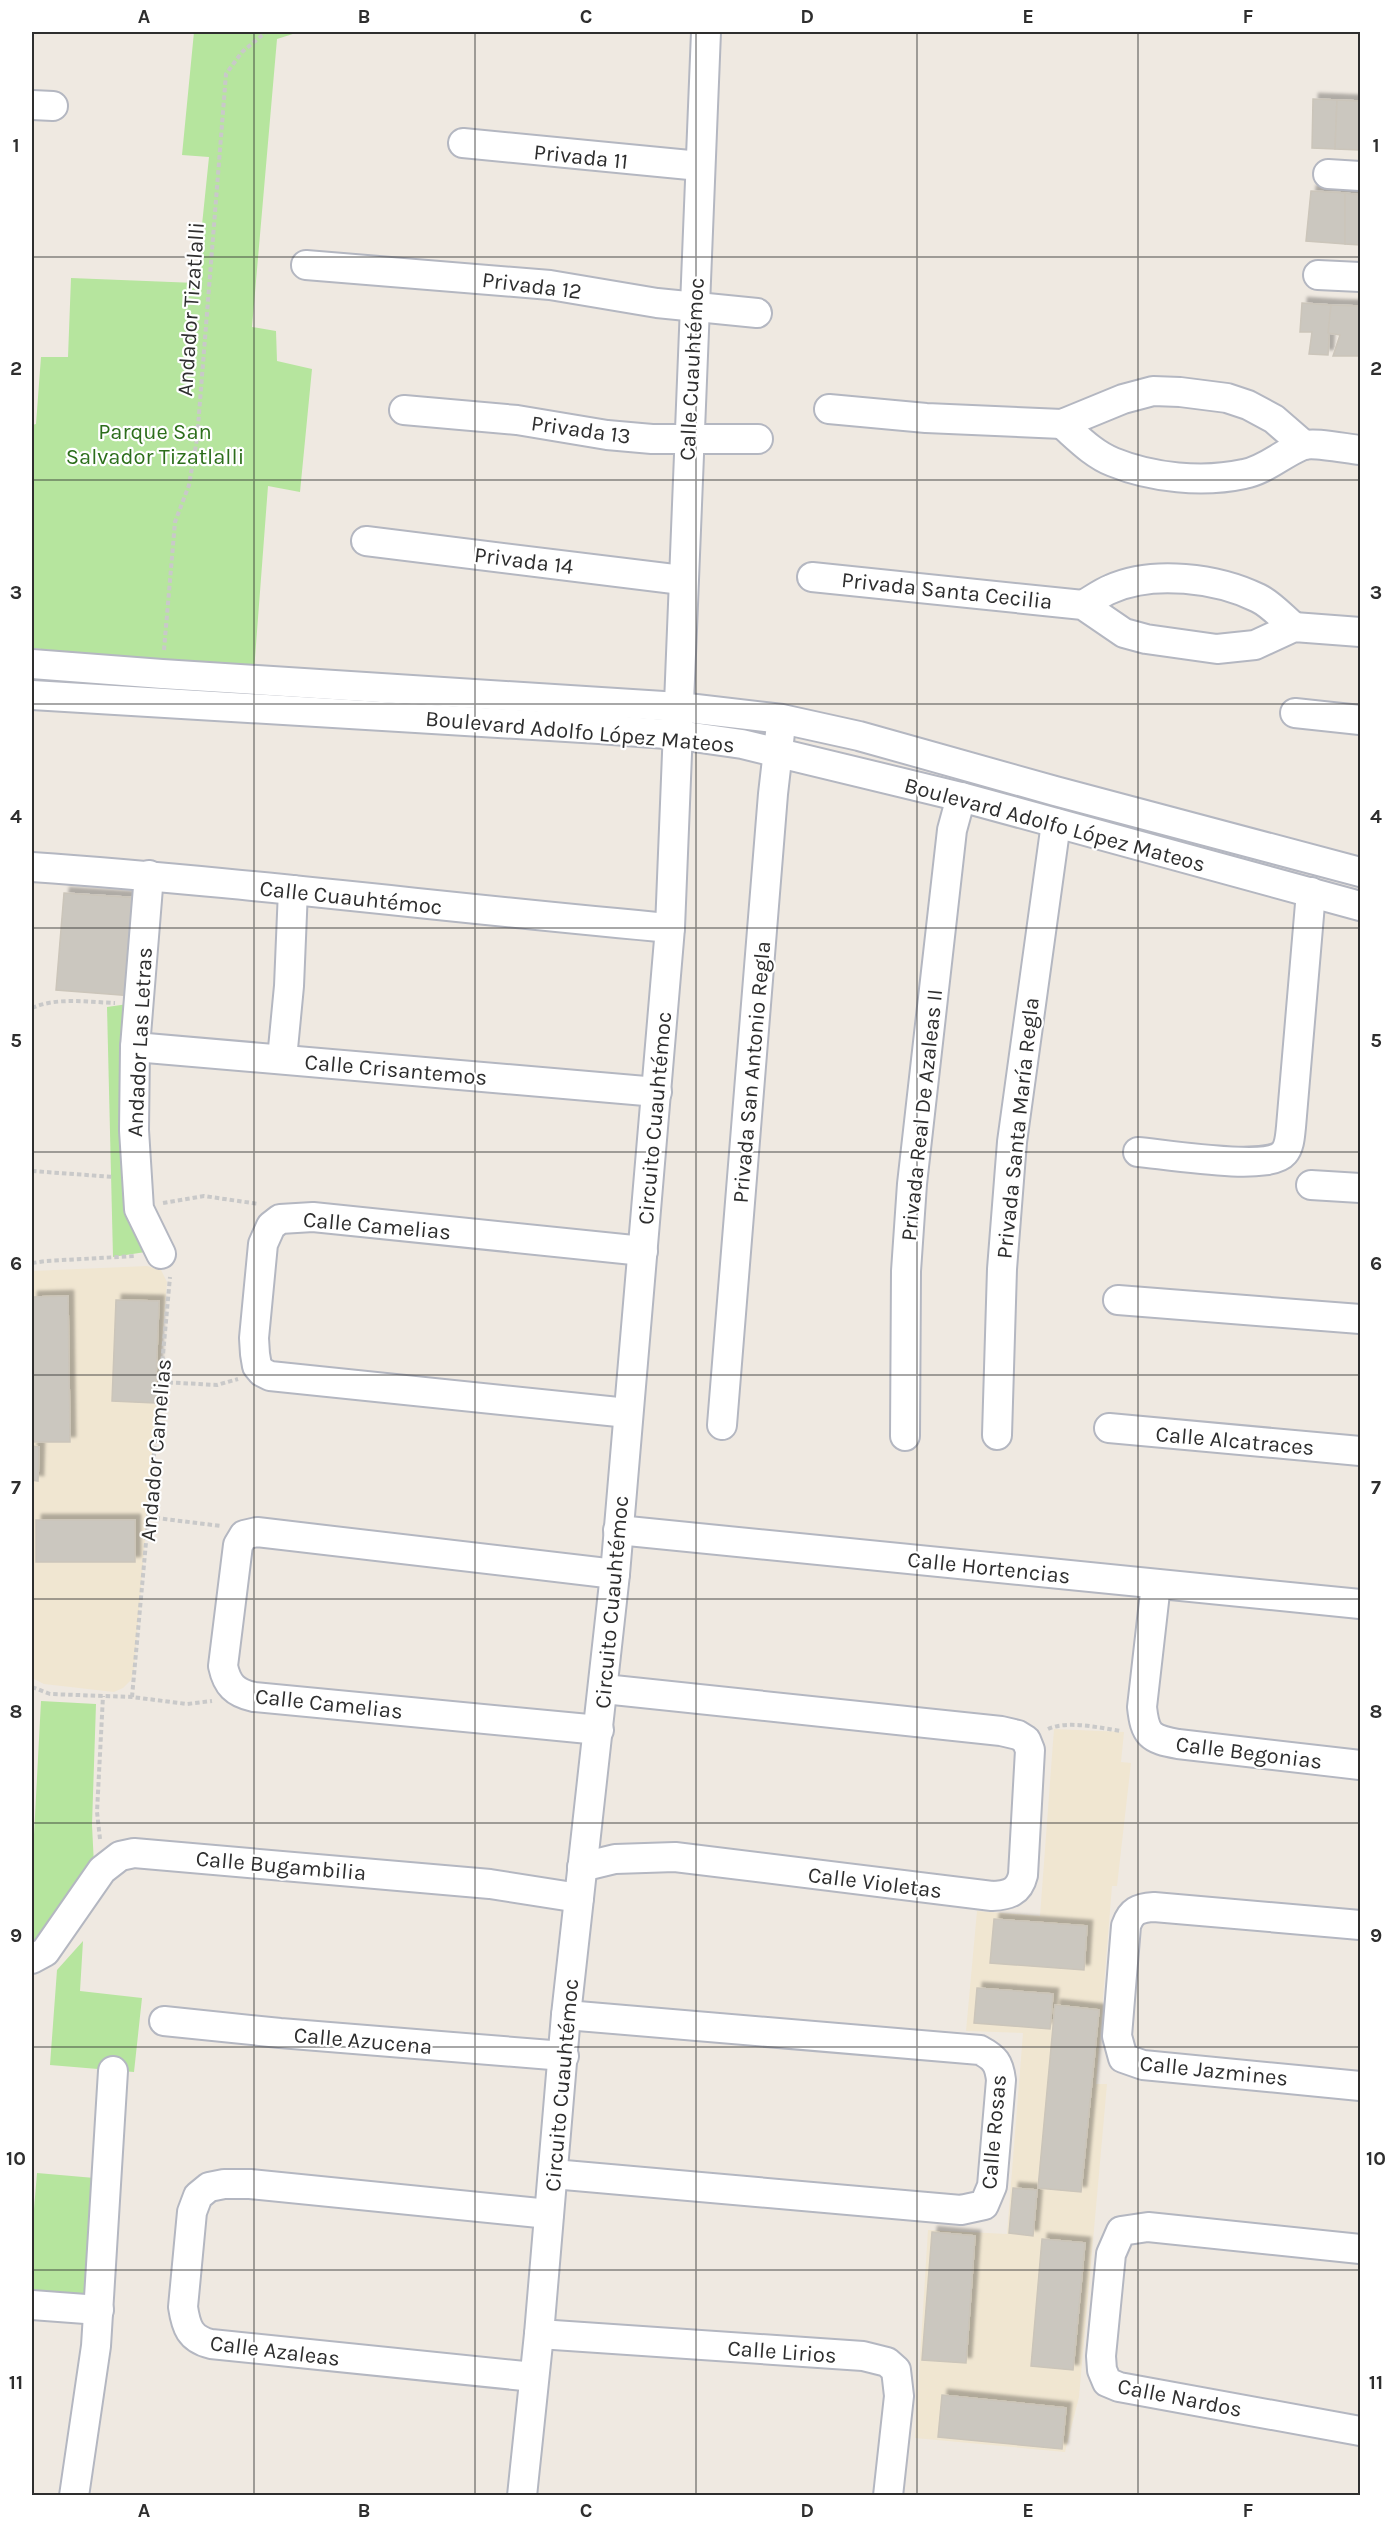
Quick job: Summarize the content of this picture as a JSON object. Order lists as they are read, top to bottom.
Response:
{
  "streets": {
    "street": [
      "Privada 11",
      "Privada 12",
      "Calle Cuauhtémoc",
      "Privada 13",
      "Privada 14",
      "Privada Santa Cecilia",
      "Boulevard Adolfo López Mateos",
      "Andador Las Letras",
      "Calle Crisantemos",
      "Privada San Antonio Regla",
      "Privada Real De Azaleas II",
      "Circuito Cuauhtémoc",
      "Privada Santa María Regla",
      "Calle Camelias",
      "Calle Alcatraces",
      "Calle Hortencias",
      "Calle Begonias",
      "Calle Bugambilia",
      "Calle Violetas",
      "Calle Azucena",
      "Calle Jazmines",
      "Calle Rosas",
      "Calle Azaleas",
      "Calle Lirios",
      "Calle Nardos"
    ],
    "path": ["Andador Tizatlalli", "Andador Camelias"]
  },
  "crossings": [
    ["Privada 11", "Calle Cuauhtémoc"],
    ["Privada 12", "Calle Cuauhtémoc"],
    ["Andador Tizatlalli", "Boulevard Adolfo López Mateos"],
    ["Calle Cuauhtémoc", "Privada 13"],
    ["Calle Cuauhtémoc", "Privada 14"],
    ["Calle Cuauhtémoc", "Boulevard Adolfo López Mateos"],
    ["Calle Cuauhtémoc", "Andador Las Letras"],
    ["Calle Cuauhtémoc", "Circuito Cuauhtémoc"],
    ["Boulevard Adolfo López Mateos", "Privada San Antonio Regla"],
    ["Boulevard Adolfo López Mateos", "Privada Real De Azaleas II"],
    ["Boulevard Adolfo López Mateos", "Circuito Cuauhtémoc"],
    ["Boulevard Adolfo López Mateos", "Privada Santa María Regla"],
    ["Andador Las Letras", "Calle Crisantemos"],
    ["Calle Crisantemos", "Circuito Cuauhtémoc"],
    ["Circuito Cuauhtémoc", "Calle Camelias"],
    ["Circuito Cuauhtémoc", "Calle Hortencias"],
    ["Circuito Cuauhtémoc", "Calle Bugambilia"],
    ["Circuito Cuauhtémoc", "Calle Violetas"],
    ["Circuito Cuauhtémoc", "Calle Azucena"],
    ["Circuito Cuauhtémoc", "Calle Rosas"],
    ["Circuito Cuauhtémoc", "Calle Azaleas"],
    ["Circuito Cuauhtémoc", "Calle Lirios"],
    ["Calle Hortencias", "Calle Begonias"]
  ],
  "parks": ["Parque San Salvador Tizatlalli"],
  "grid": {
    "columns": [
      "A",
      "B",
      "C",
      "D",
      "E",
      "F"
    ],
    "rows": [
      "1",
      "2",
      "3",
      "4",
      "5",
      "6",
      "7",
      "8",
      "9",
      "10",
      "11"
    ]
  }
}
